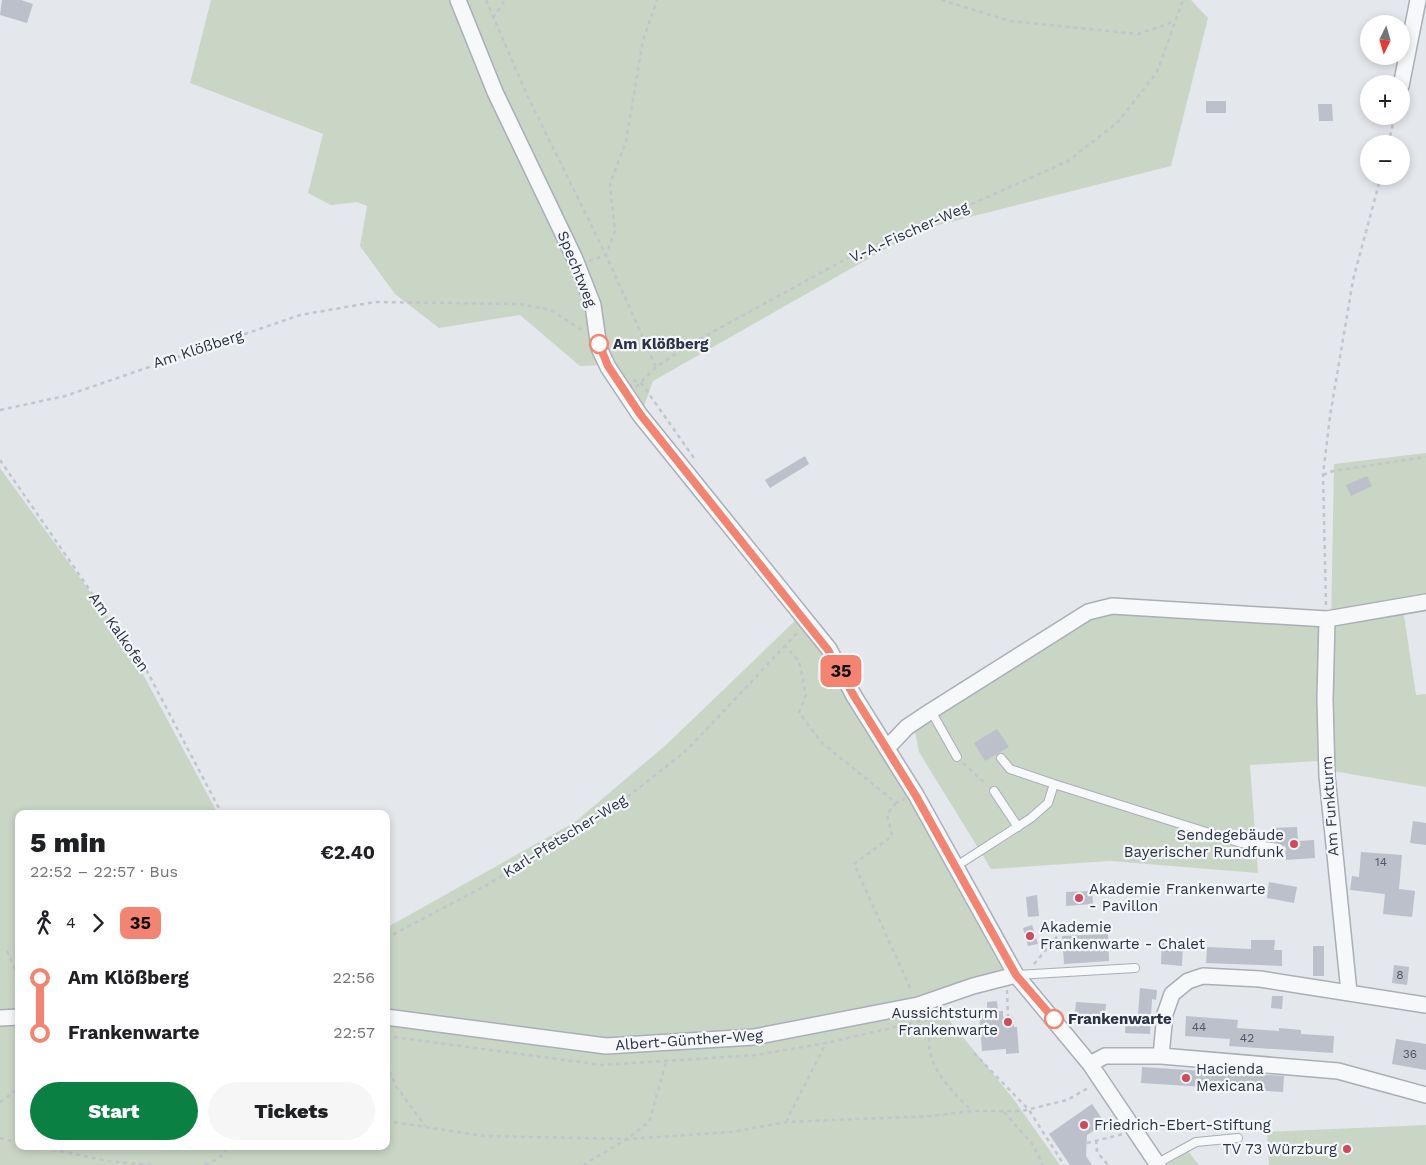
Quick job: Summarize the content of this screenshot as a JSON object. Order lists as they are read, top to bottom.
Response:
{
  "streets": {
    "street": ["Spechtweg", "Am Funkturm", "Albert-Günther-Weg"],
    "path": [
      "V.-A.-Fischer-Weg",
      "Am Klößberg",
      "Am Kalkofen",
      "Karl-Pfetscher-Weg"
    ]
  },
  "crossings": [
    ["Spechtweg", "Am Klößberg"],
    ["Spechtweg", "Karl-Pfetscher-Weg"],
    ["Spechtweg", "Albert-Günther-Weg"]
  ],
  "places": [
    "Am Klößberg",
    "Sendegebäude Bayerischer Rundfunk",
    "Akademie Frankenwarte - Pavillon",
    "Akademie Frankenwarte - Chalet",
    "Frankenwarte",
    "Aussichtsturm Frankenwarte",
    "Hacienda Mexicana",
    "Friedrich-Ebert-Stiftung",
    "TV 73 Würzburg"
  ],
  "lines": ["bus line 35"],
  "house_numbers": [
    "14",
    "8",
    "44",
    "42",
    "36"
  ],
  "north": "bottom",
  "page": {
    "on_map": "35",
    "map_buttons": ["+", "−"],
    "heading": ["5 min", "22:52 – 22:57 · Bus", "€2.40"],
    "legs": ["4", "35"],
    "list": [
      {
        "name": "Am Klößberg",
        "value": "22:56"
      },
      {
        "name": "Frankenwarte",
        "value": "22:57"
      }
    ],
    "buttons": ["Start", "Tickets"]
  }
}
